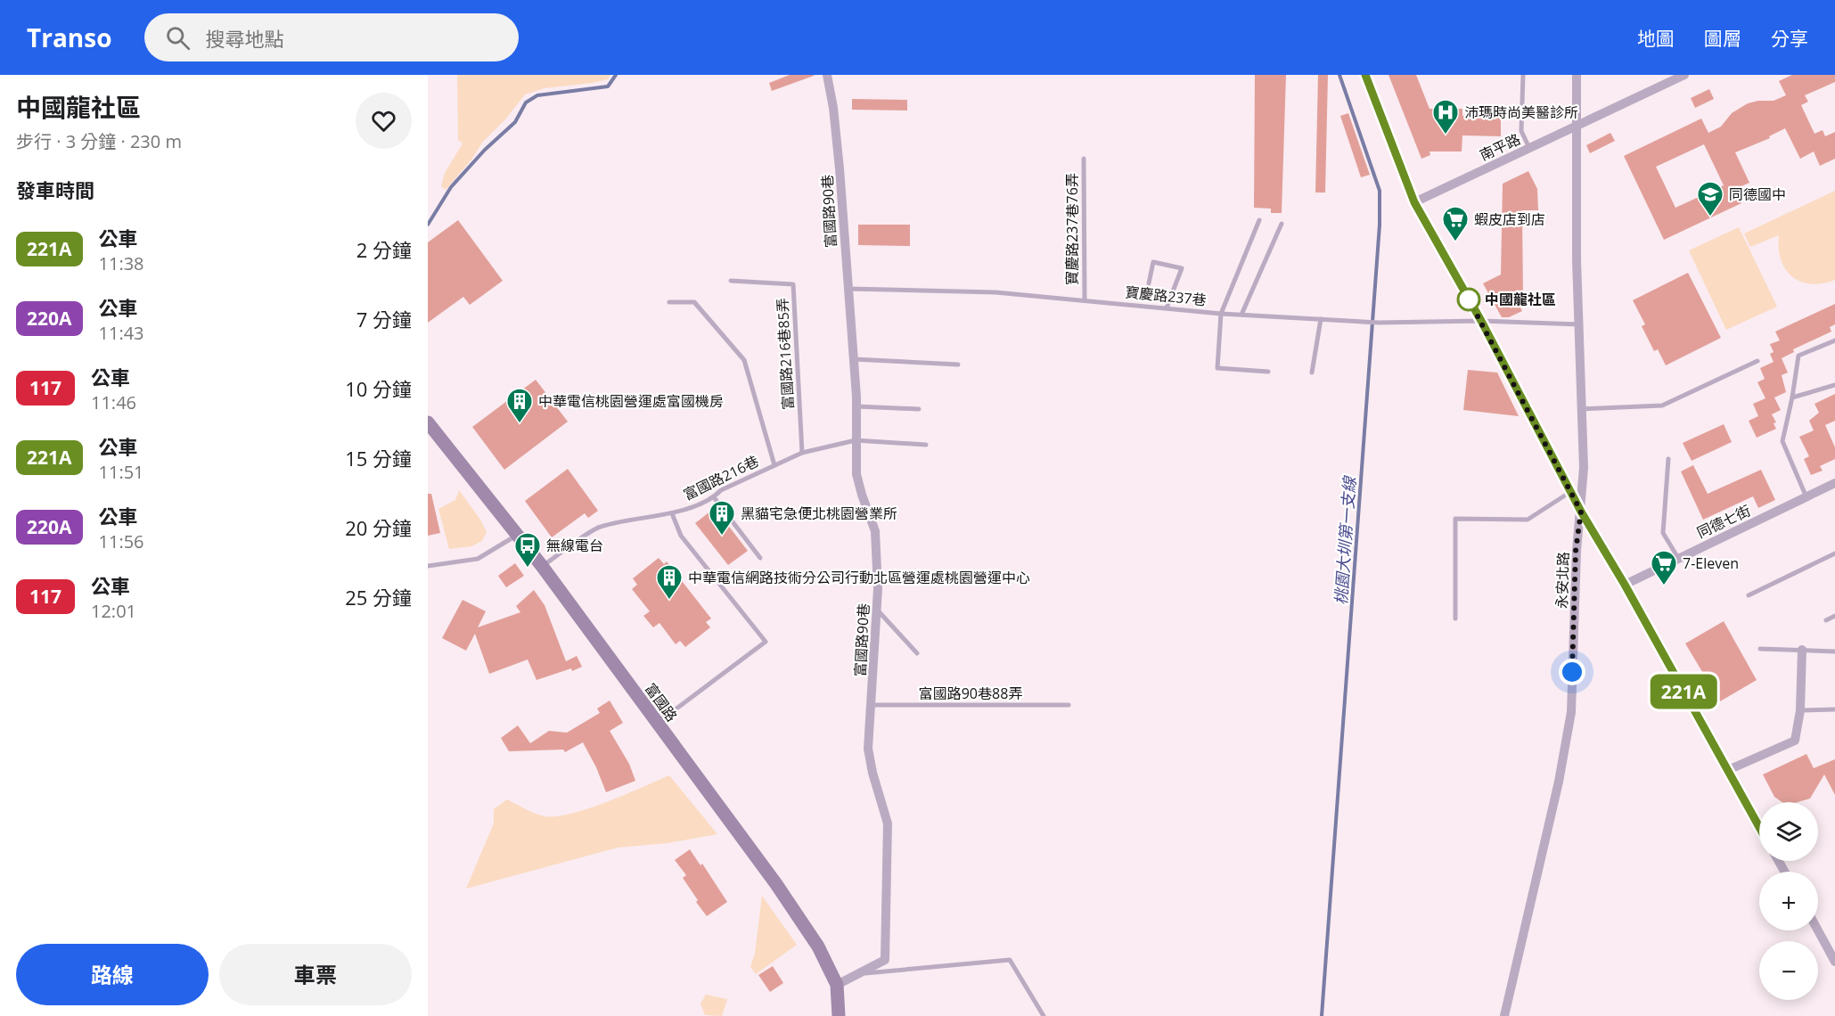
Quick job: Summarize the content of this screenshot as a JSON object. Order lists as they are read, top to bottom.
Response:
{
  "streets": {
    "street": [
      "南平路",
      "富國路90巷",
      "同德七街",
      "永安北路",
      "富國路"
    ],
    "lane": [
      "寶慶路237巷76弄",
      "寶慶路237巷",
      "富國路216巷85弄",
      "富國路216巷",
      "富國路90巷88弄"
    ]
  },
  "crossings": [
    ["南平路", "永安北路"],
    ["富國路90巷", "寶慶路237巷"],
    ["富國路90巷", "富國路216巷"],
    ["富國路90巷", "富國路90巷88弄"],
    ["富國路90巷", "富國路"],
    ["寶慶路237巷76弄", "寶慶路237巷"],
    ["寶慶路237巷", "永安北路"],
    ["富國路216巷85弄", "富國路216巷"],
    ["富國路216巷", "富國路"]
  ],
  "water": ["桃園大圳第一支線"],
  "places": {
    "hospital": ["沛瑪時尚美醫診所"],
    "school or university": ["同德國中"],
    "supermarket": ["蝦皮店到店", "7-Eleven"],
    "other": ["中國龍社區"],
    "building": ["中華電信桃園營運處富國機房", "黑貓宅急便北桃園營業所", "中華電信網路技術分公司行動北區營運處桃園營運中心"],
    "bus stop": ["無線電台"]
  },
  "lines": ["bus line 221A"],
  "page": {
    "header": "Transo",
    "search": "搜尋地點",
    "nav": ["地圖", "圖層", "分享"],
    "heading": [
      ["中國龍社區", "步行 · 3 分鐘 · 230 m"],
      "發車時間"
    ],
    "on_map": "221A",
    "list": [
      {
        "mark": "221A",
        "name": "公車",
        "note": "11:38",
        "value": "2 分鐘"
      },
      {
        "mark": "220A",
        "name": "公車",
        "note": "11:43",
        "value": "7 分鐘"
      },
      {
        "mark": "117",
        "name": "公車",
        "note": "11:46",
        "value": "10 分鐘"
      },
      {
        "mark": "221A",
        "name": "公車",
        "note": "11:51",
        "value": "15 分鐘"
      },
      {
        "mark": "220A",
        "name": "公車",
        "note": "11:56",
        "value": "20 分鐘"
      },
      {
        "mark": "117",
        "name": "公車",
        "note": "12:01",
        "value": "25 分鐘"
      }
    ],
    "map_buttons": ["+", "−"],
    "buttons": ["路線", "車票"]
  }
}
